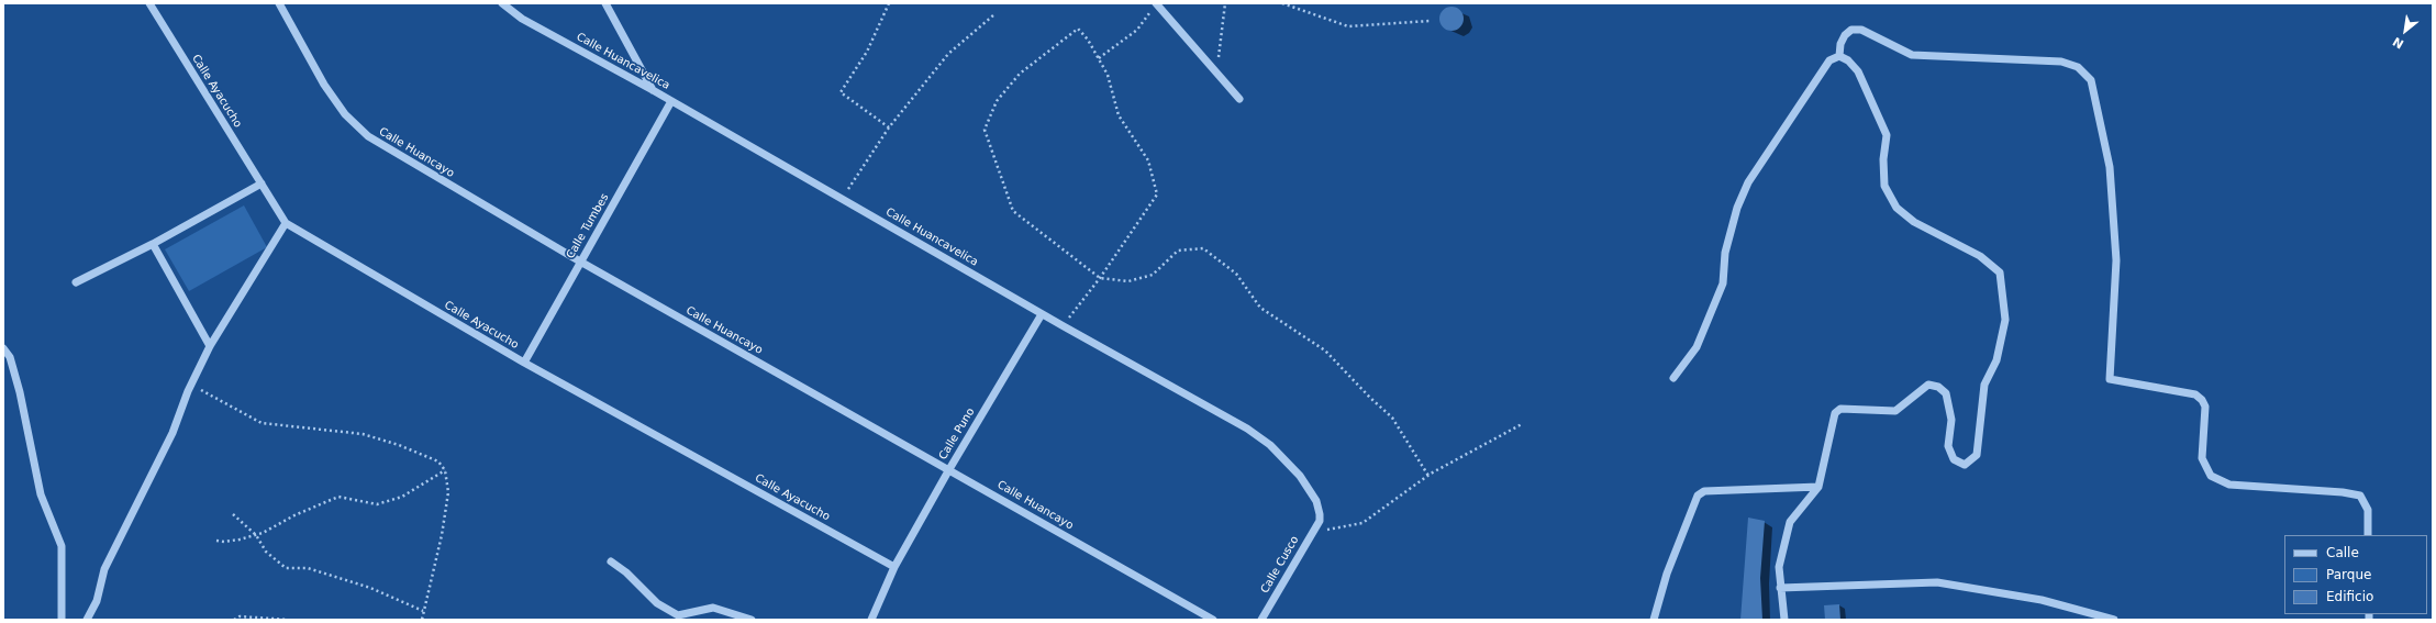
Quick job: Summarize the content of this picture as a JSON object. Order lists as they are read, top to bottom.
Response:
{
  "streets": {
    "street": [
      "Calle Huancavelica",
      "Calle Ayacucho",
      "Calle Huancayo",
      "Calle Tumbes",
      "Calle Puno",
      "Calle Cusco"
    ]
  },
  "crossings": [
    ["Calle Huancavelica", "Calle Tumbes"],
    ["Calle Huancavelica", "Calle Puno"],
    ["Calle Huancavelica", "Calle Cusco"],
    ["Calle Ayacucho", "Calle Tumbes"],
    ["Calle Ayacucho", "Calle Puno"],
    ["Calle Huancayo", "Calle Tumbes"],
    ["Calle Huancayo", "Calle Puno"]
  ],
  "legend": ["Calle", "Parque", "Edificio"],
  "north": "bottom left"
}
